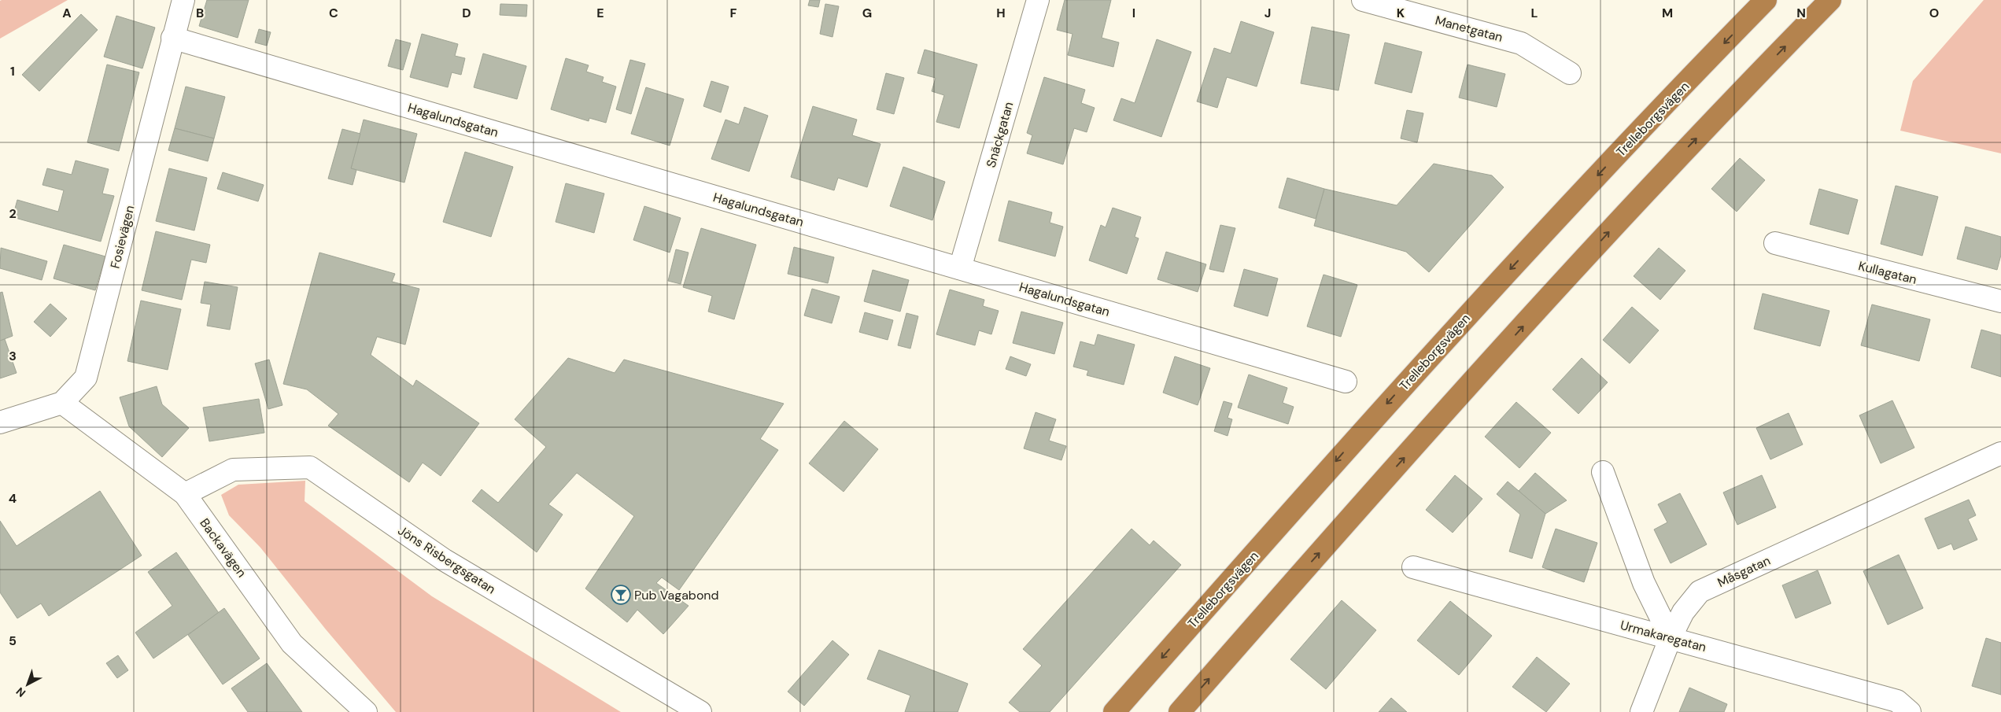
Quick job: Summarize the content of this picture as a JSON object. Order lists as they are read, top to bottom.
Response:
{
  "streets": {
    "highway": ["Trelleborgsvägen"],
    "street": [
      "Manetgatan",
      "Hagalundsgatan",
      "Snäckgatan",
      "Fosievägen",
      "Kullagatan",
      "Backavägen",
      "Jöns Risbergsgatan",
      "Måsgatan",
      "Urmakaregatan"
    ]
  },
  "crossings": [
    ["Hagalundsgatan", "Snäckgatan"],
    ["Hagalundsgatan", "Fosievägen"],
    ["Fosievägen", "Backavägen"],
    ["Backavägen", "Jöns Risbergsgatan"],
    ["Måsgatan", "Urmakaregatan"]
  ],
  "places": {
    "bar": ["Pub Vagabond"]
  },
  "north": "bottom left",
  "grid": {
    "columns": [
      "A",
      "B",
      "C",
      "D",
      "E",
      "F",
      "G",
      "H",
      "I",
      "J",
      "K",
      "L",
      "M",
      "N",
      "O"
    ],
    "rows": [
      "1",
      "2",
      "3",
      "4",
      "5"
    ]
  }
}
